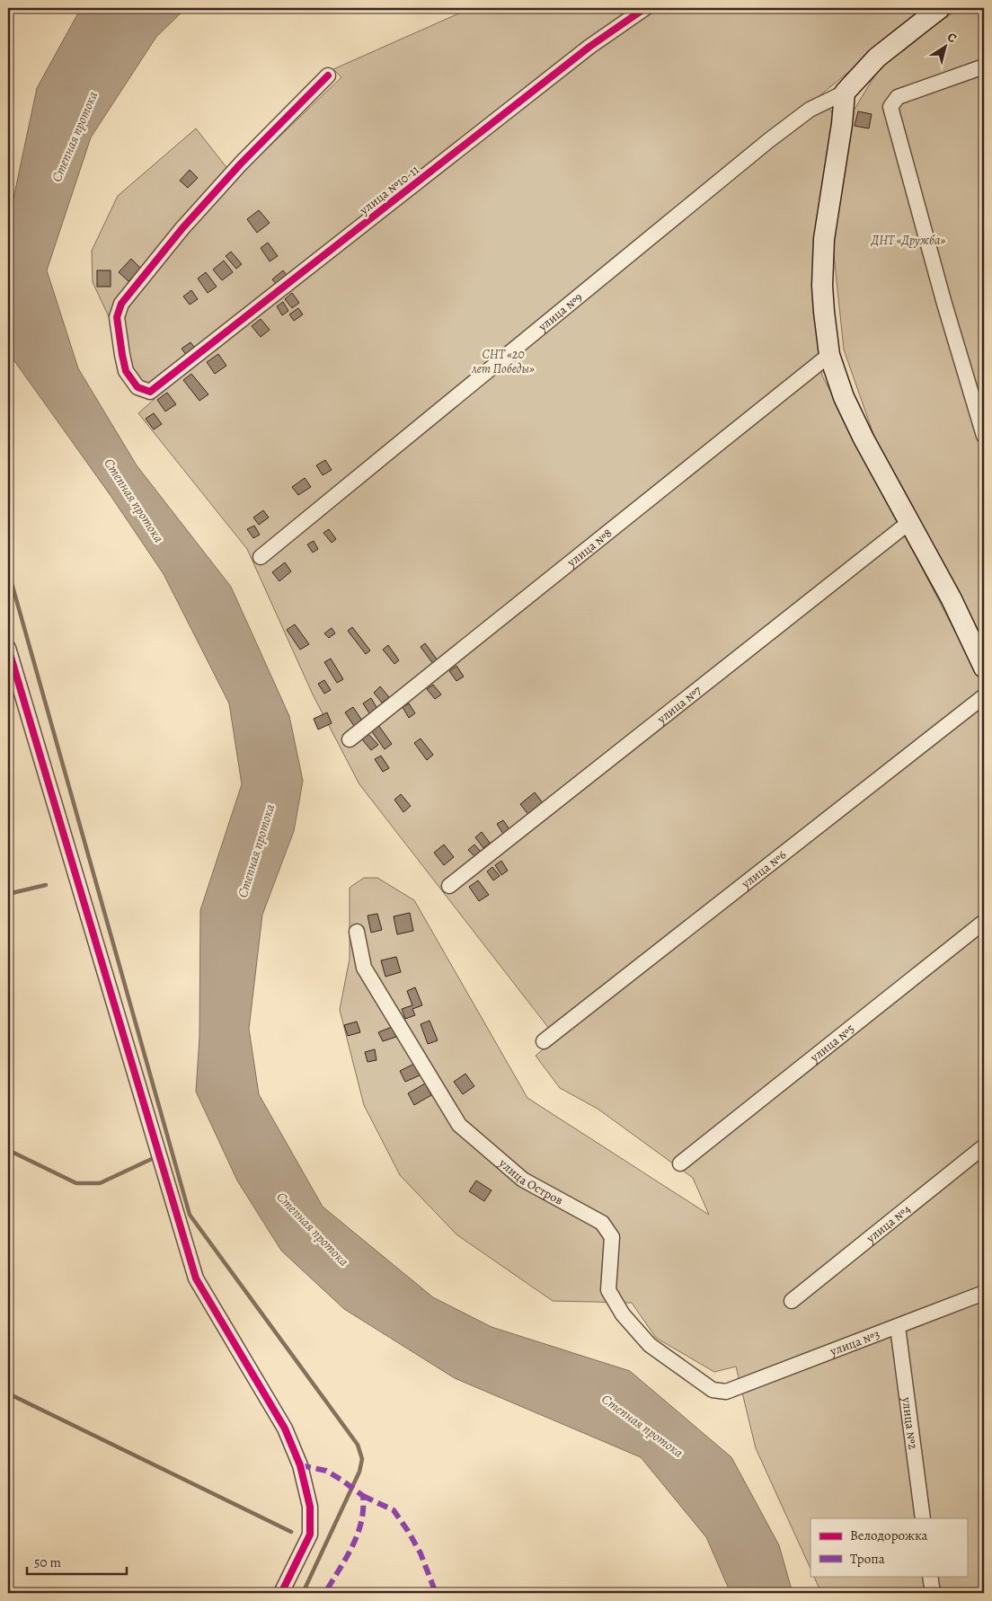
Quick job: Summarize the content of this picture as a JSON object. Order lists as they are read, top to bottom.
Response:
{
  "streets": {
    "street": [
      "улица №10-11",
      "улица №9",
      "улица №8",
      "улица №7",
      "улица №6",
      "улица №5",
      "улица Остров",
      "улица №4",
      "улица №3",
      "улица №2"
    ]
  },
  "crossings": [
    ["улица Остров", "улица №3"],
    ["улица №3", "улица №2"]
  ],
  "water": ["Степная протока"],
  "parks": ["ДНТ «Дружба»", "СНТ «20 лет Победы»"],
  "legend": ["Велодорожка", "Тропа"],
  "scale_bar": "50 m",
  "north": "top right"
}
